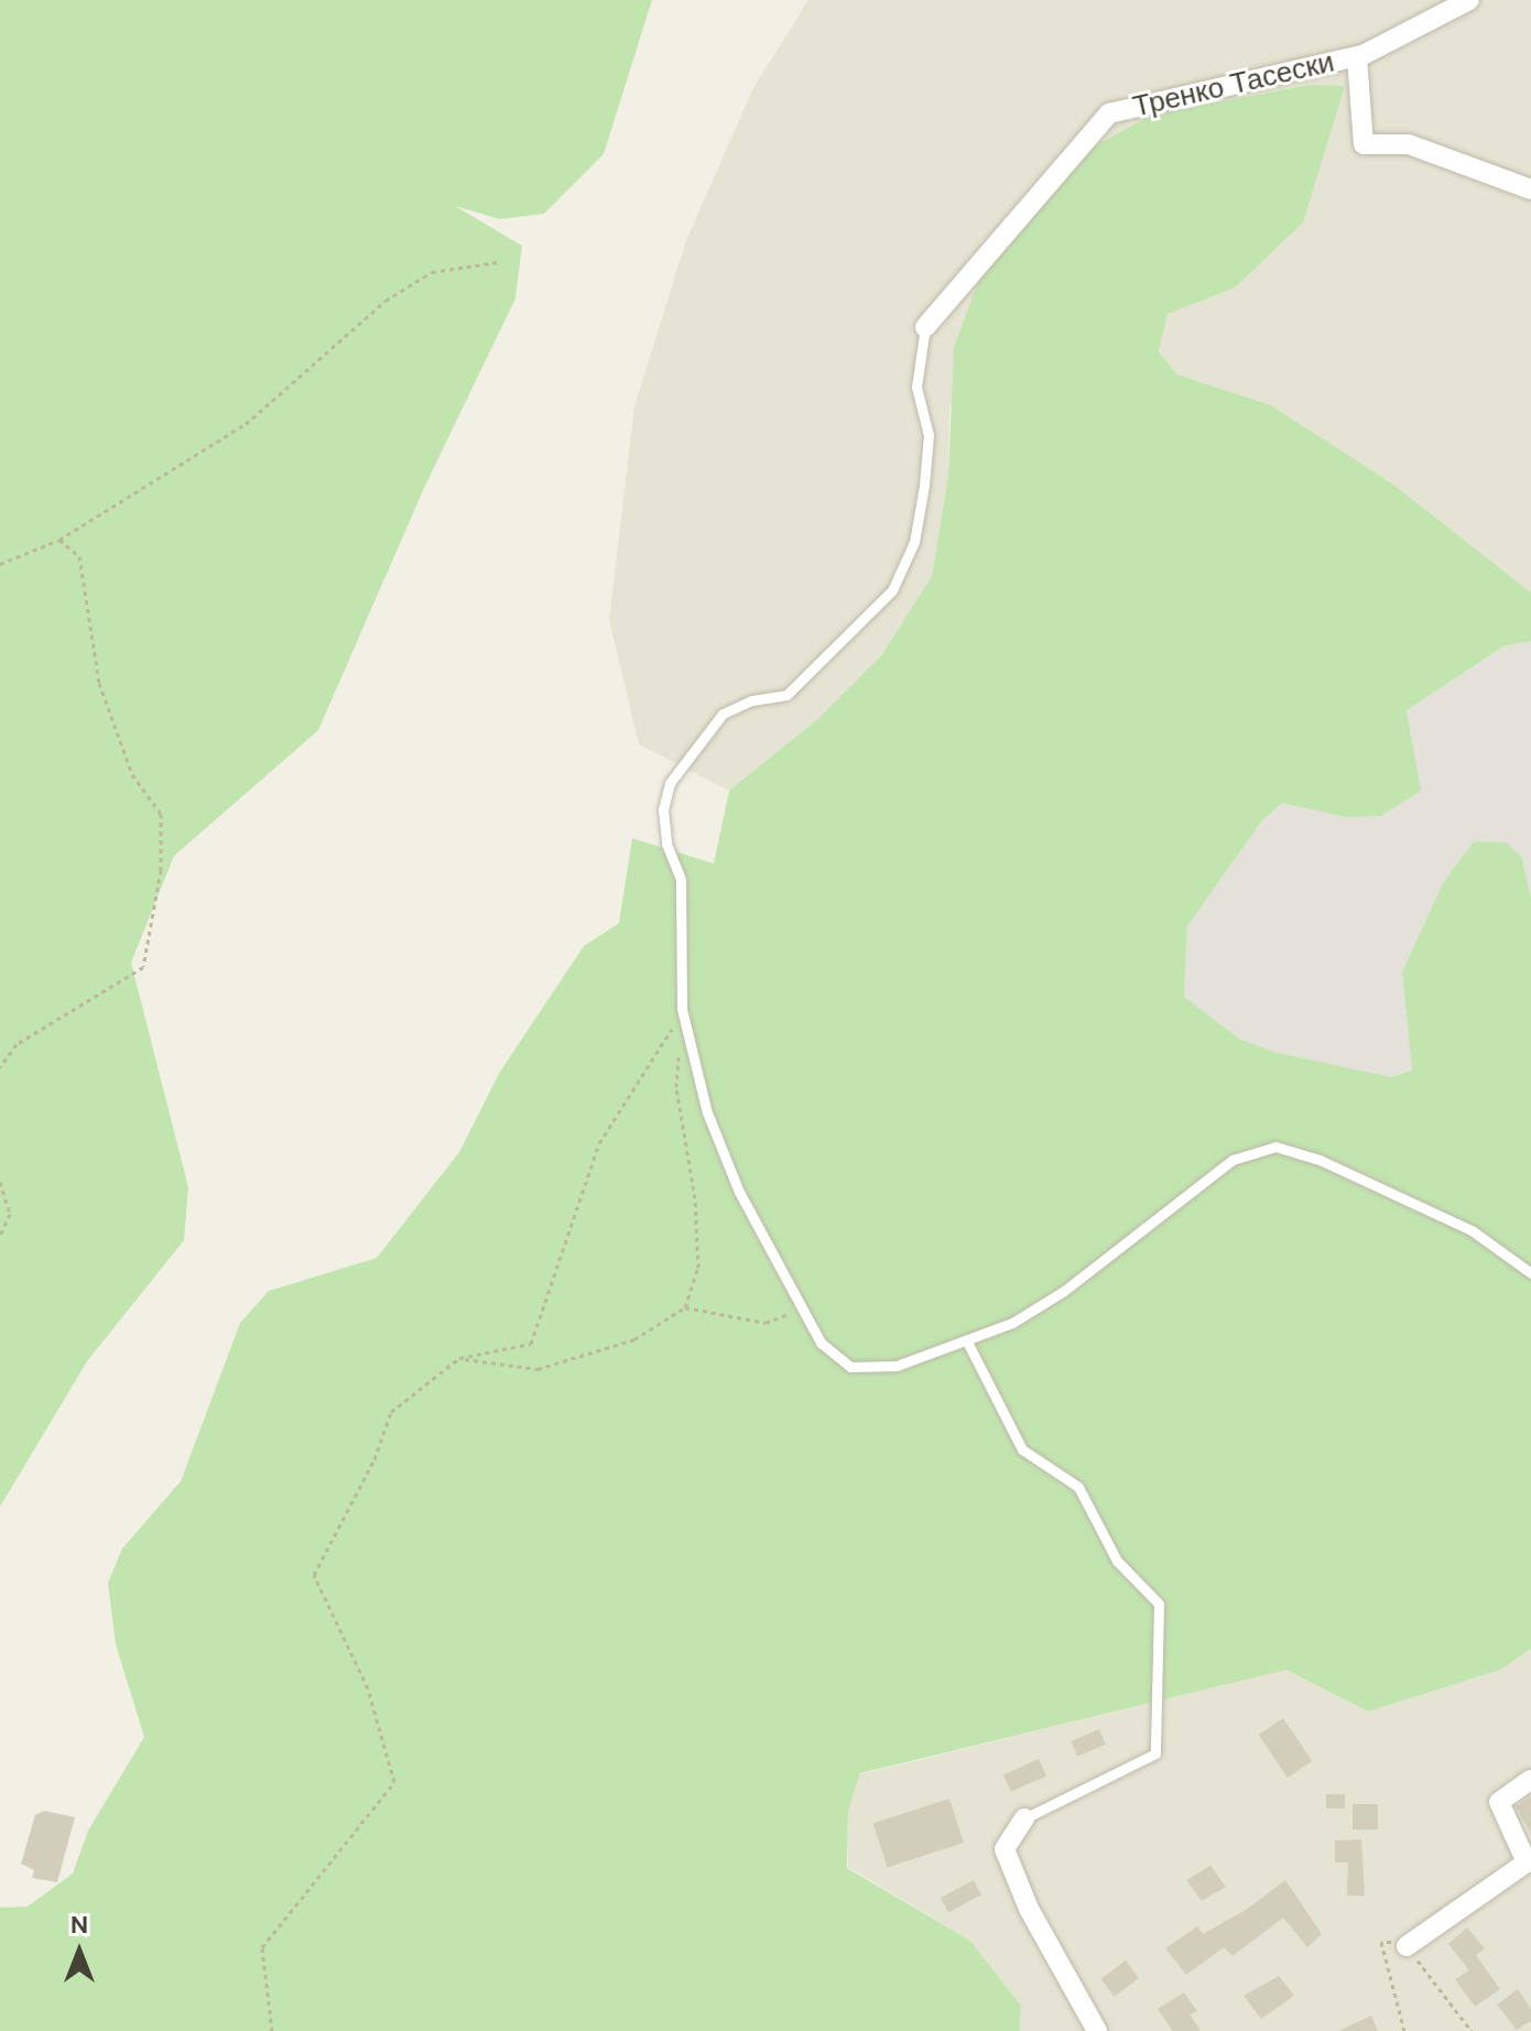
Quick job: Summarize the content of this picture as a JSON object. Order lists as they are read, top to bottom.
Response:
{
  "streets": {
    "street": ["Тренко Тасески"]
  },
  "north": "top"
}
